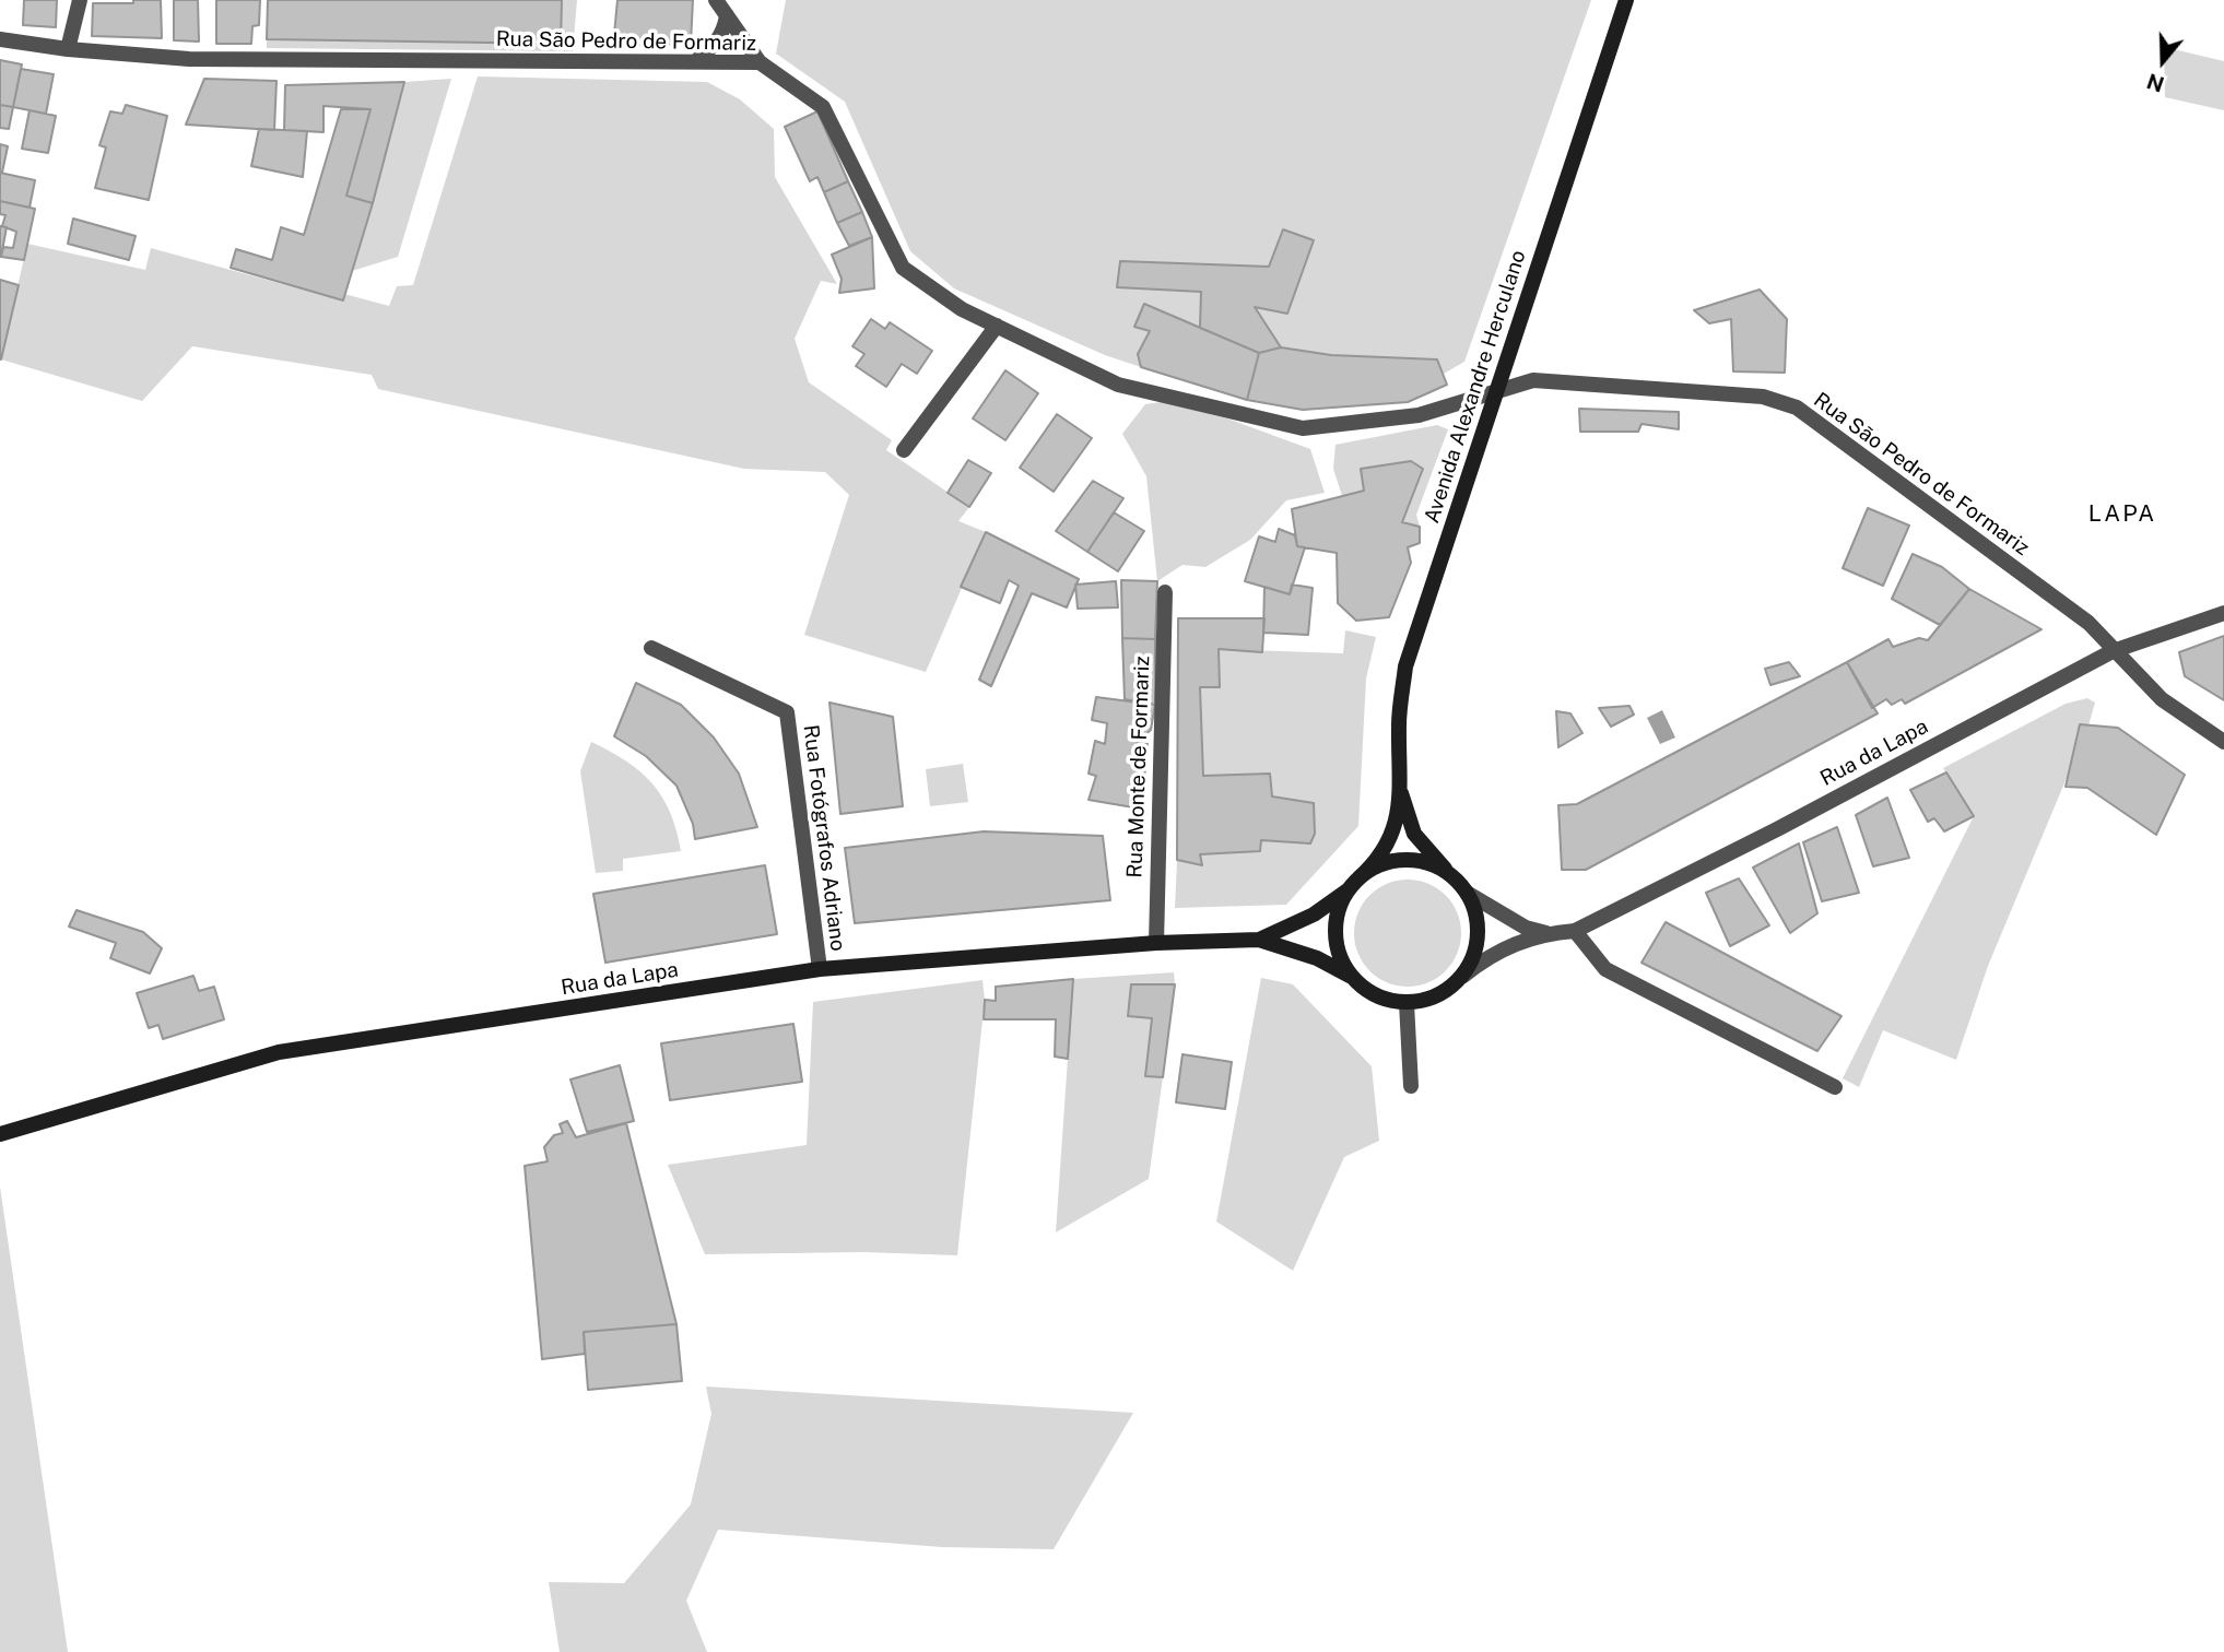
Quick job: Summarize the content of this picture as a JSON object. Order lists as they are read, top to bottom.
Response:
{
  "streets": {
    "main road": ["Avenida Alexandre Herculano", "Rua da Lapa"],
    "street": ["Rua São Pedro de Formariz", "Rua Monte de Formariz", "Rua Fotógrafos Adriano"]
  },
  "crossings": [
    ["Rua São Pedro de Formariz", "Avenida Alexandre Herculano"],
    ["Rua São Pedro de Formariz", "Rua da Lapa"],
    ["Avenida Alexandre Herculano", "Rua da Lapa"],
    ["Rua da Lapa", "Rua Monte de Formariz"],
    ["Rua da Lapa", "Rua Fotógrafos Adriano"]
  ],
  "districts": ["LAPA"],
  "north": "bottom"
}
